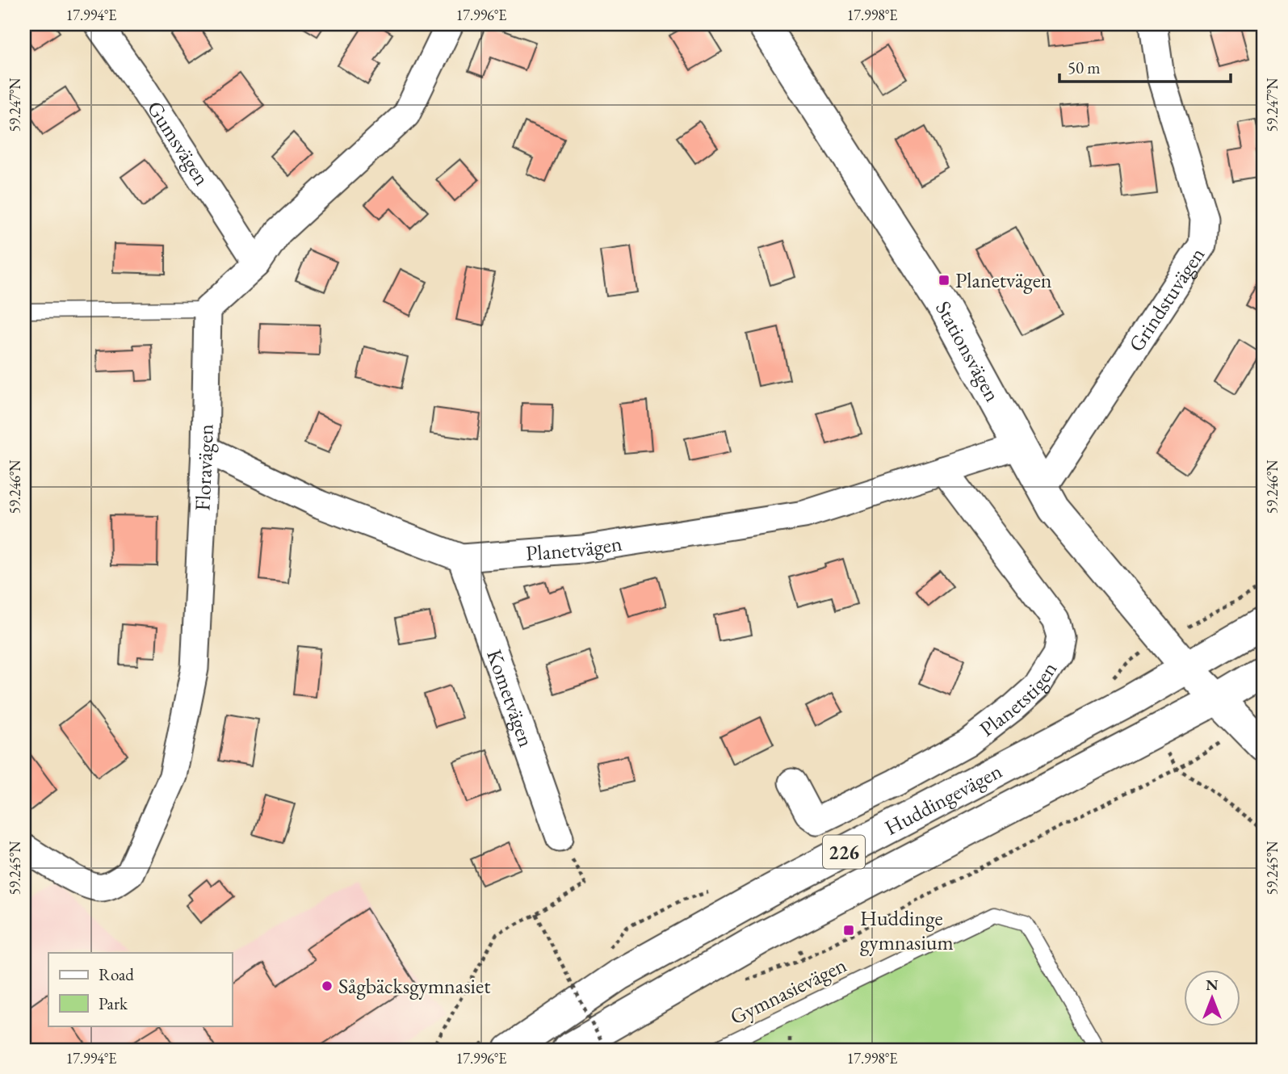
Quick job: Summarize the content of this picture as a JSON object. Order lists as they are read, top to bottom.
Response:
{
  "streets": {
    "main road": ["Stationsvägen", "Huddingevägen", "226"],
    "street": [
      "Gumsvägen",
      "Grindstuvägen",
      "Floravägen",
      "Planetvägen",
      "Planetstigen",
      "Kometvägen"
    ],
    "lane": ["Gymnasievägen"]
  },
  "crossings": [
    ["Grindstuvägen", "Stationsvägen"],
    ["Stationsvägen", "Planetvägen"],
    ["Stationsvägen", "Huddingevägen"],
    ["Floravägen", "Planetvägen"],
    ["Planetvägen", "Planetstigen"],
    ["Planetvägen", "Kometvägen"]
  ],
  "places": {
    "transit": ["Planetvägen", "Huddinge gymnasium"],
    "other": ["Sågbäcksgymnasiet"]
  },
  "legend": ["Road", "Park"],
  "scale_bar": "50 m",
  "north": "top",
  "coordinates": [
    "17.994°E",
    "17.996°E",
    "17.998°E",
    "59.247°N",
    "59.246°N",
    "59.245°N"
  ]
}
